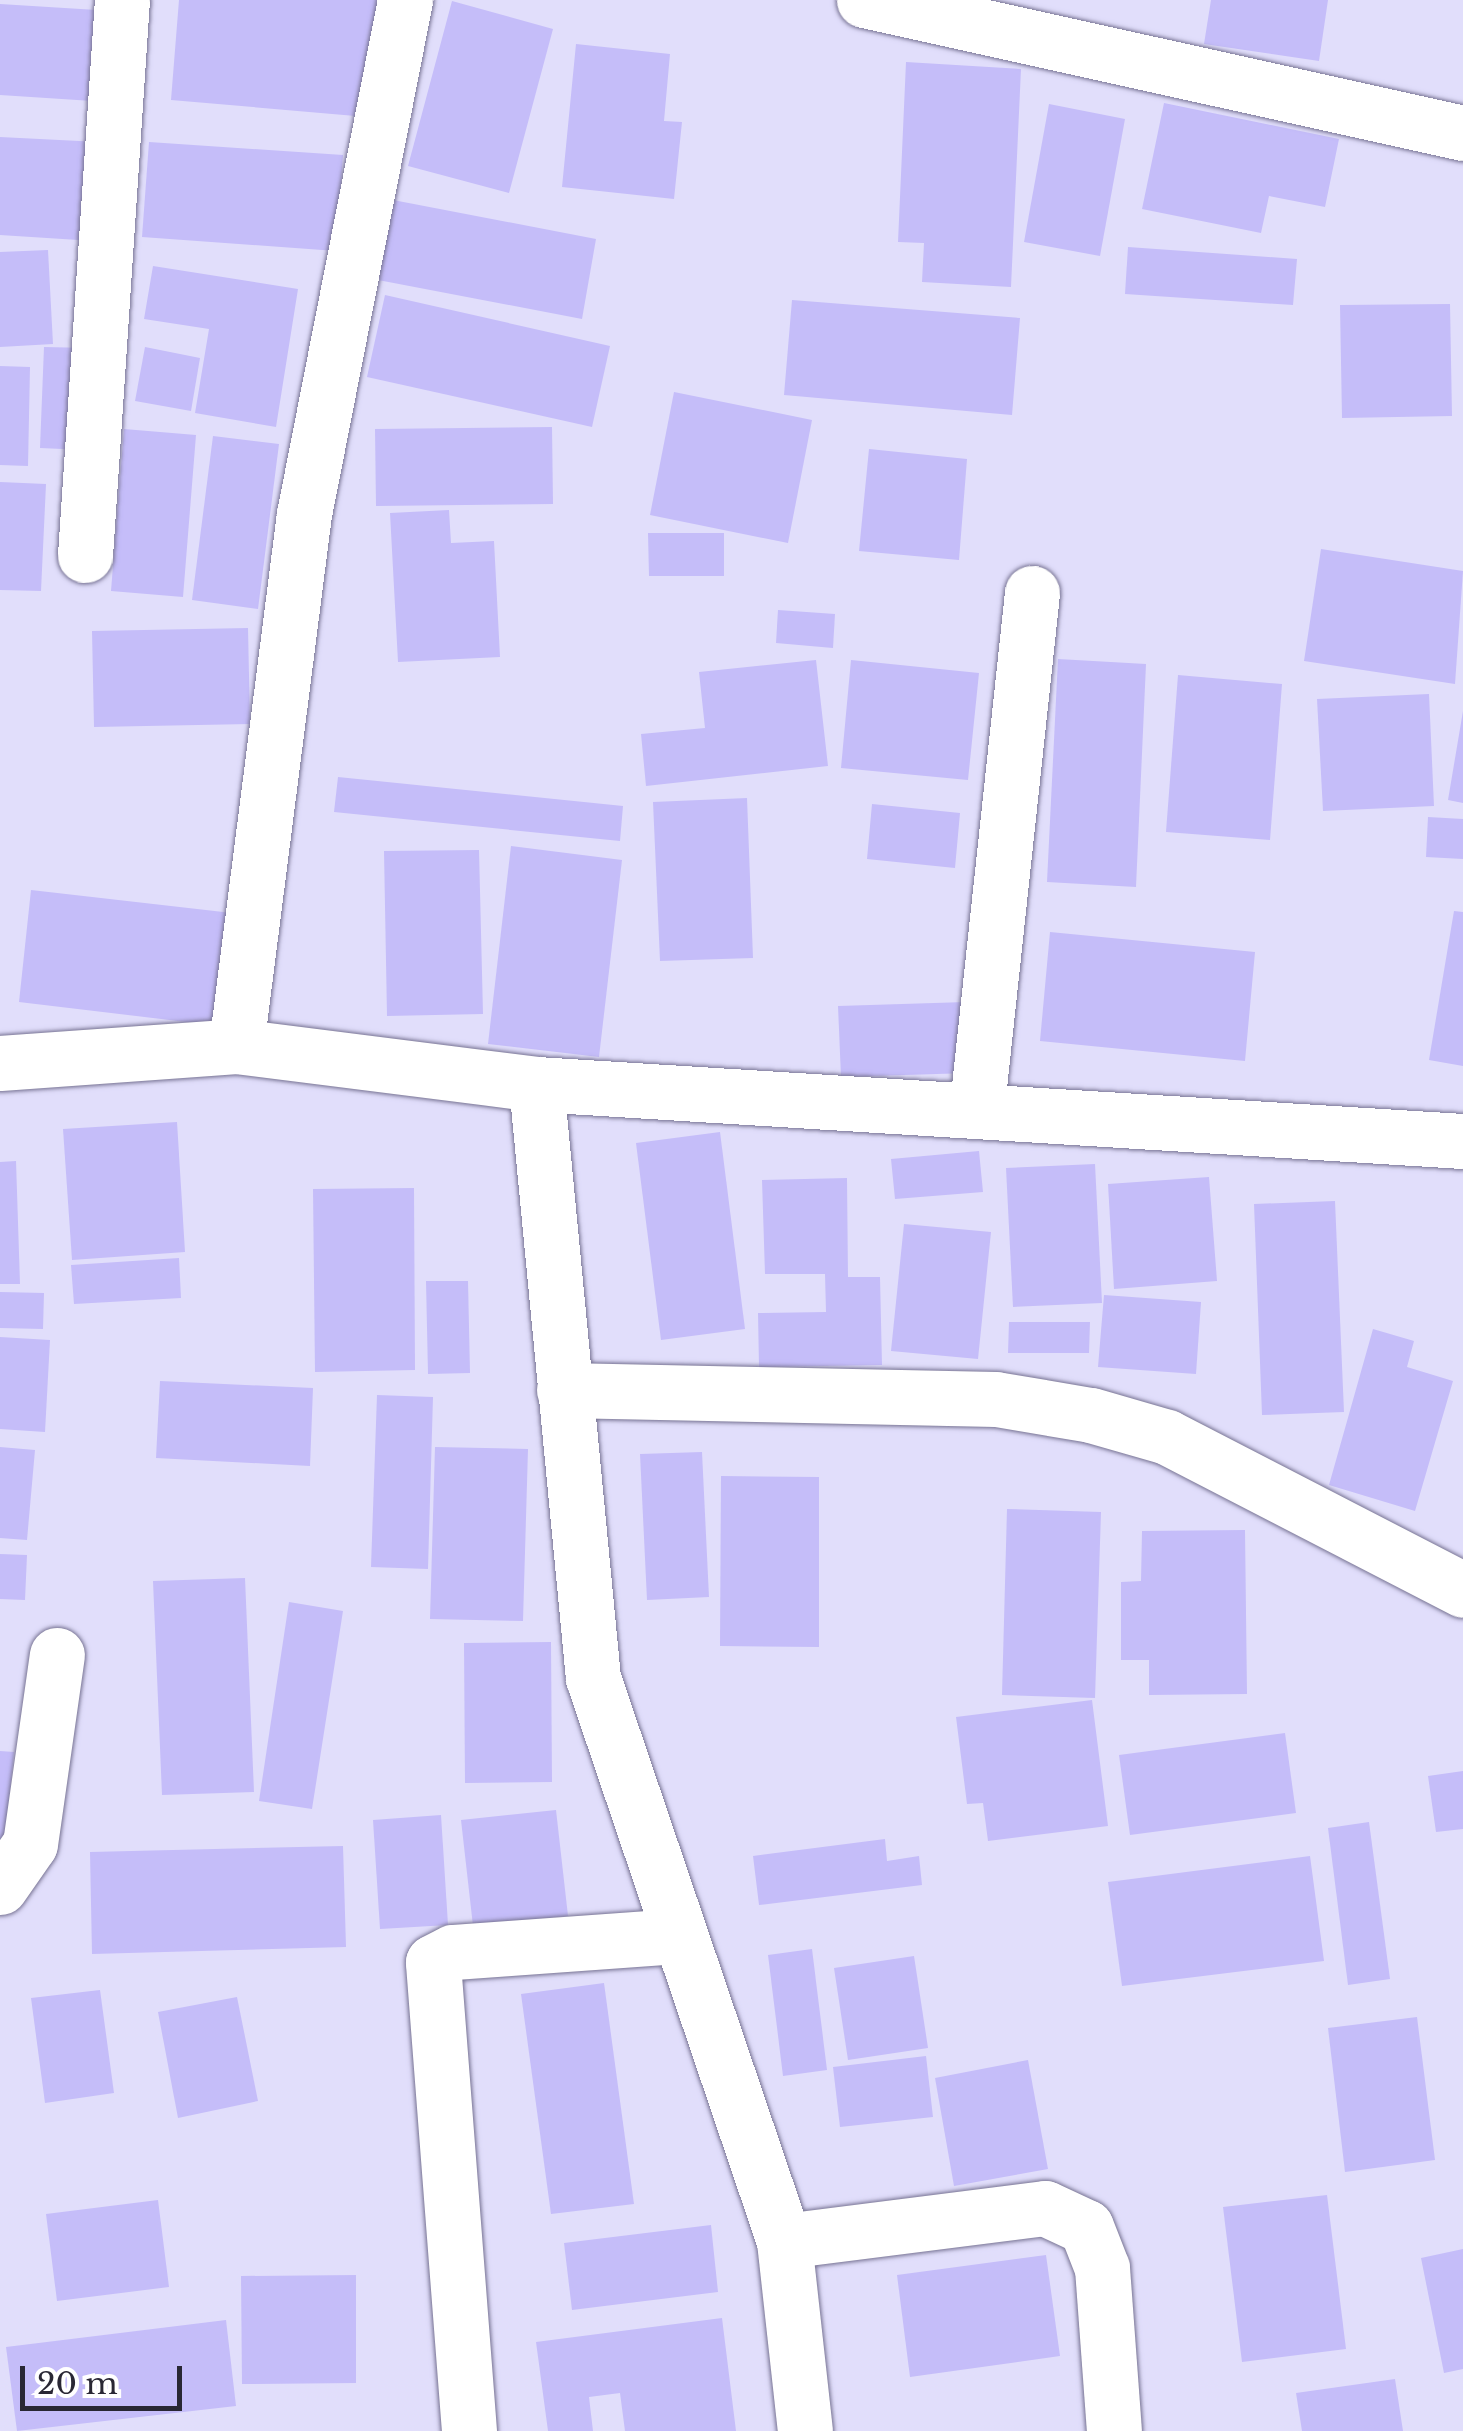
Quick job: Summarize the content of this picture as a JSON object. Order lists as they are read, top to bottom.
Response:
{
  "scale_bar": "20 m"
}
